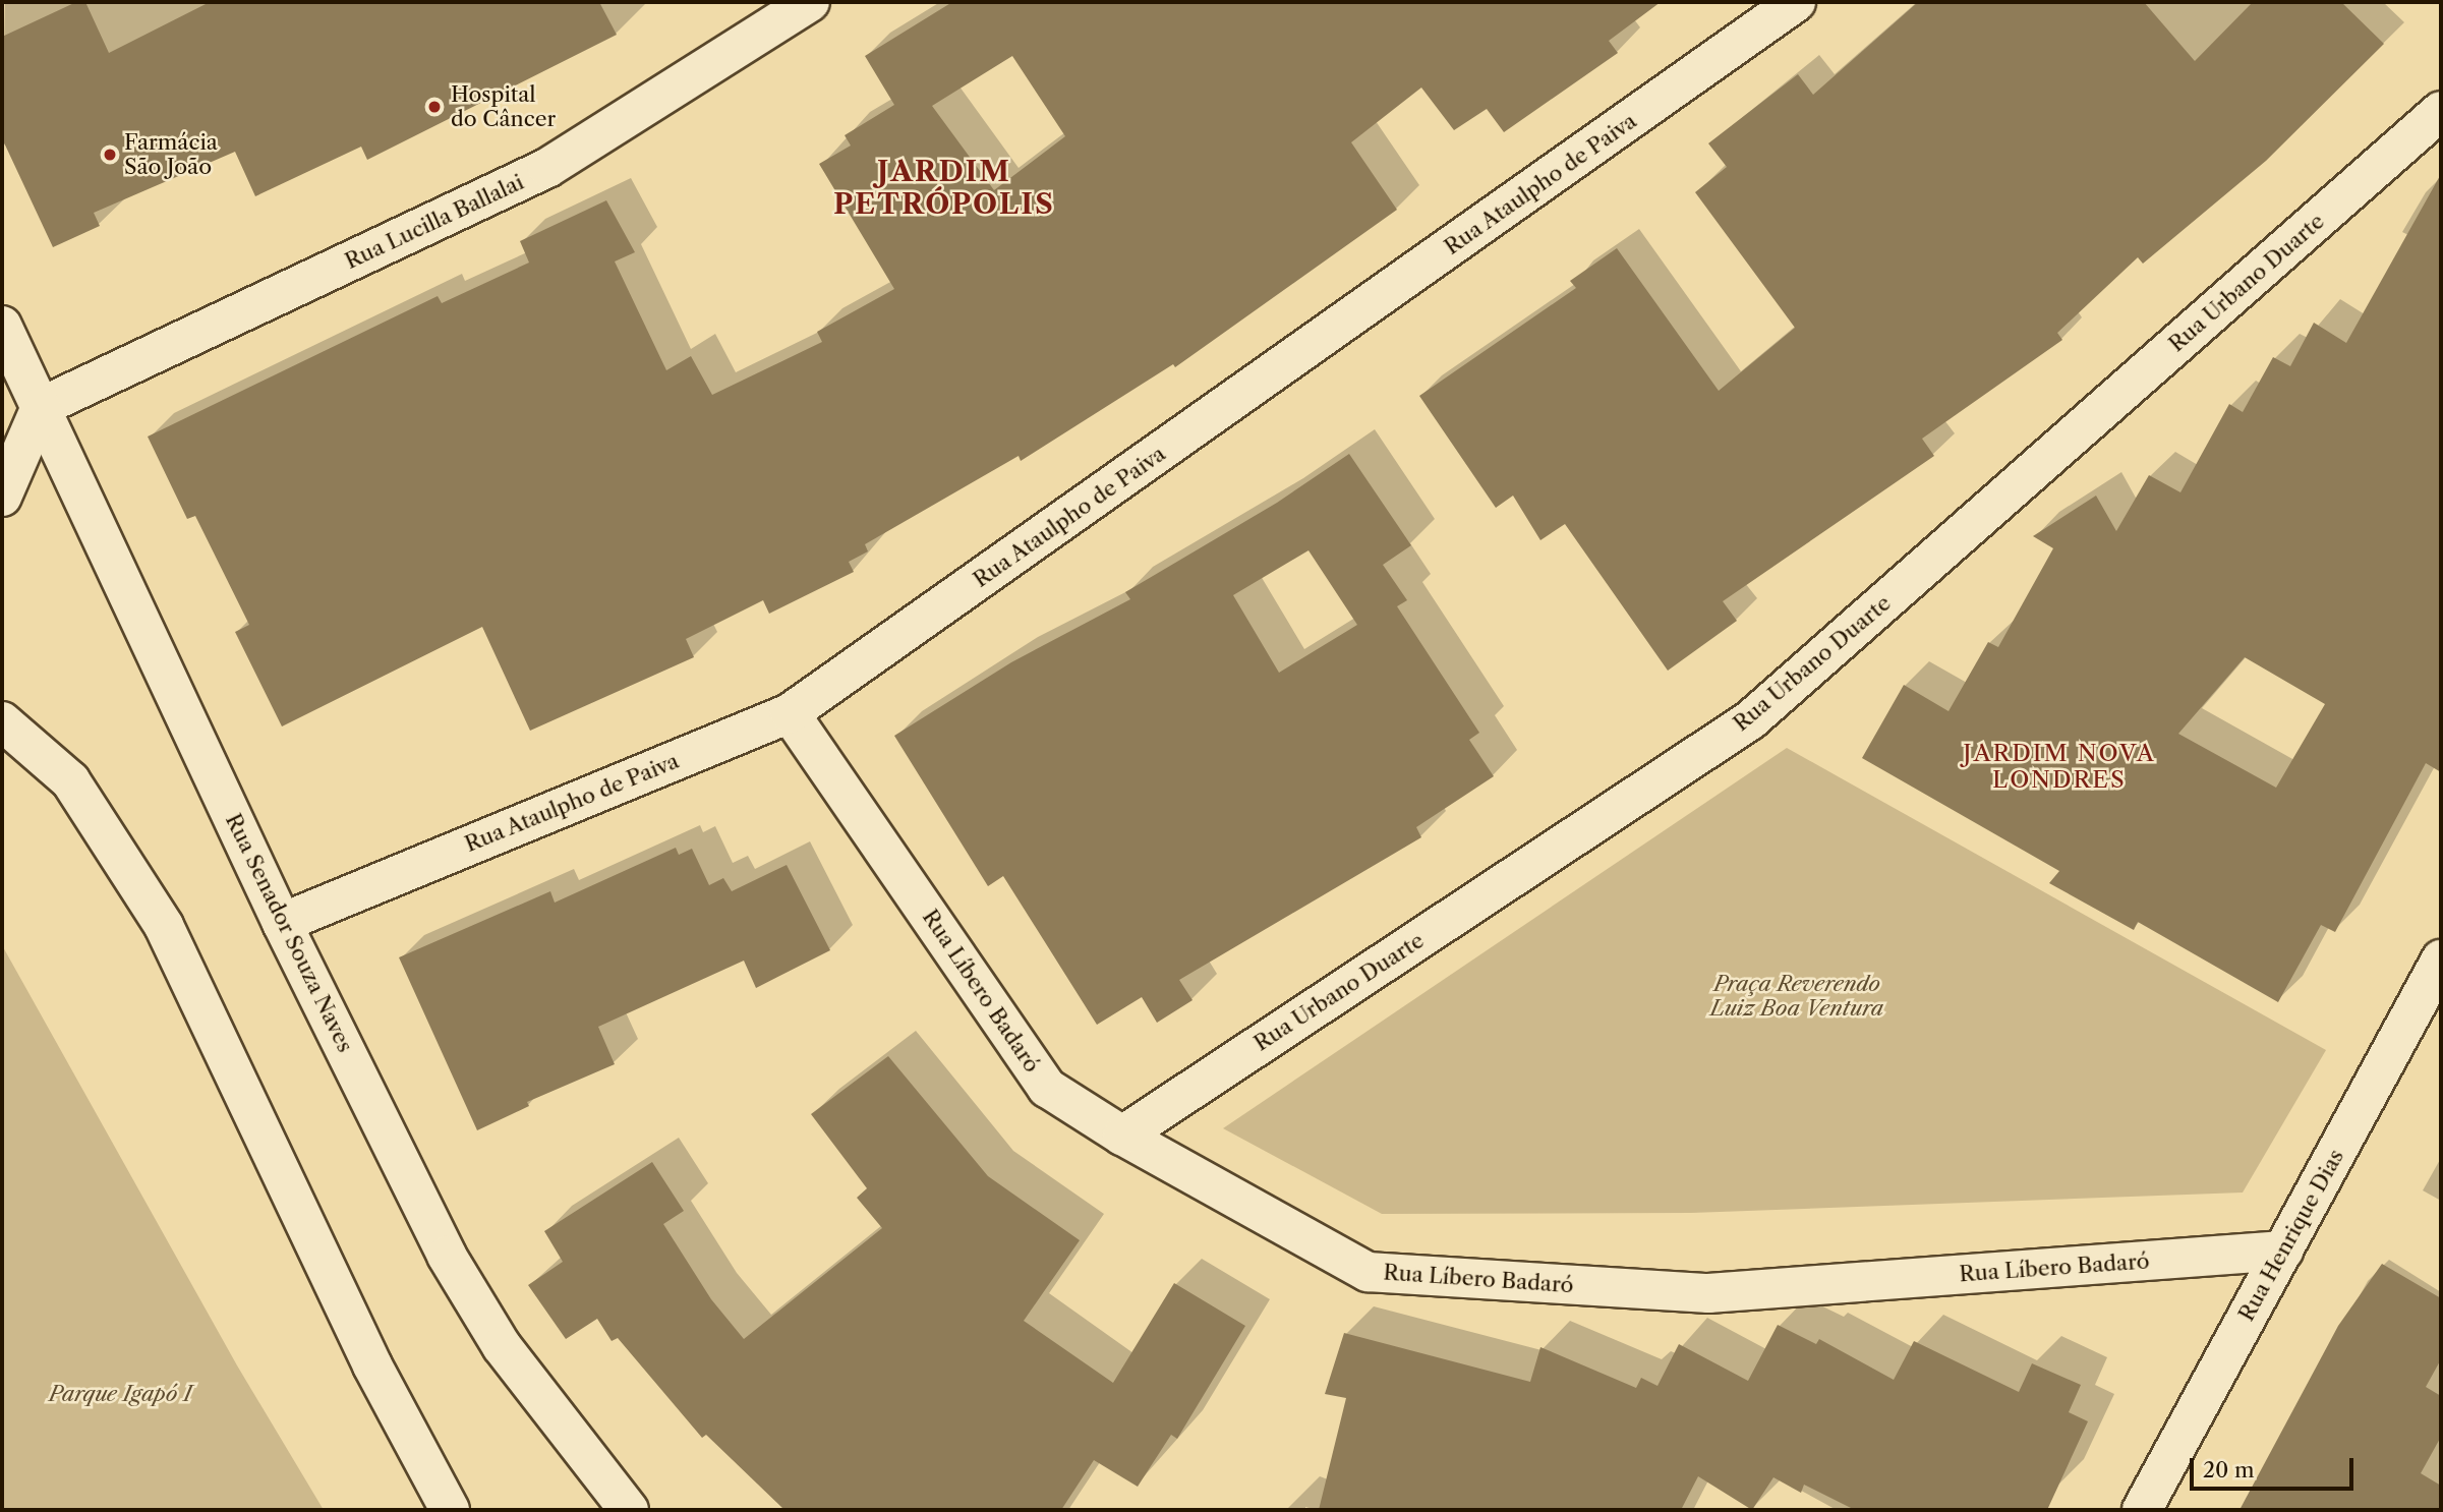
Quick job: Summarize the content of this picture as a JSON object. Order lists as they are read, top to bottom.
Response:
{
  "streets": {
    "street": [
      "Rua Ataulpho de Paiva",
      "Rua Lucilla Ballalai",
      "Rua Urbano Duarte",
      "Rua Senador Souza Naves",
      "Rua Líbero Badaró",
      "Rua Henrique Dias"
    ]
  },
  "crossings": [
    ["Rua Ataulpho de Paiva", "Rua Senador Souza Naves"],
    ["Rua Ataulpho de Paiva", "Rua Líbero Badaró"],
    ["Rua Lucilla Ballalai", "Rua Senador Souza Naves"],
    ["Rua Urbano Duarte", "Rua Líbero Badaró"],
    ["Rua Líbero Badaró", "Rua Henrique Dias"]
  ],
  "districts": ["JARDIM PETRÓPOLIS", "JARDIM NOVA LONDRES"],
  "parks": ["Praça Reverendo Luiz Boa Ventura", "Parque Igapó I"],
  "places": ["Hospital do Câncer", "Farmácia São João"],
  "scale_bar": "20 m"
}
